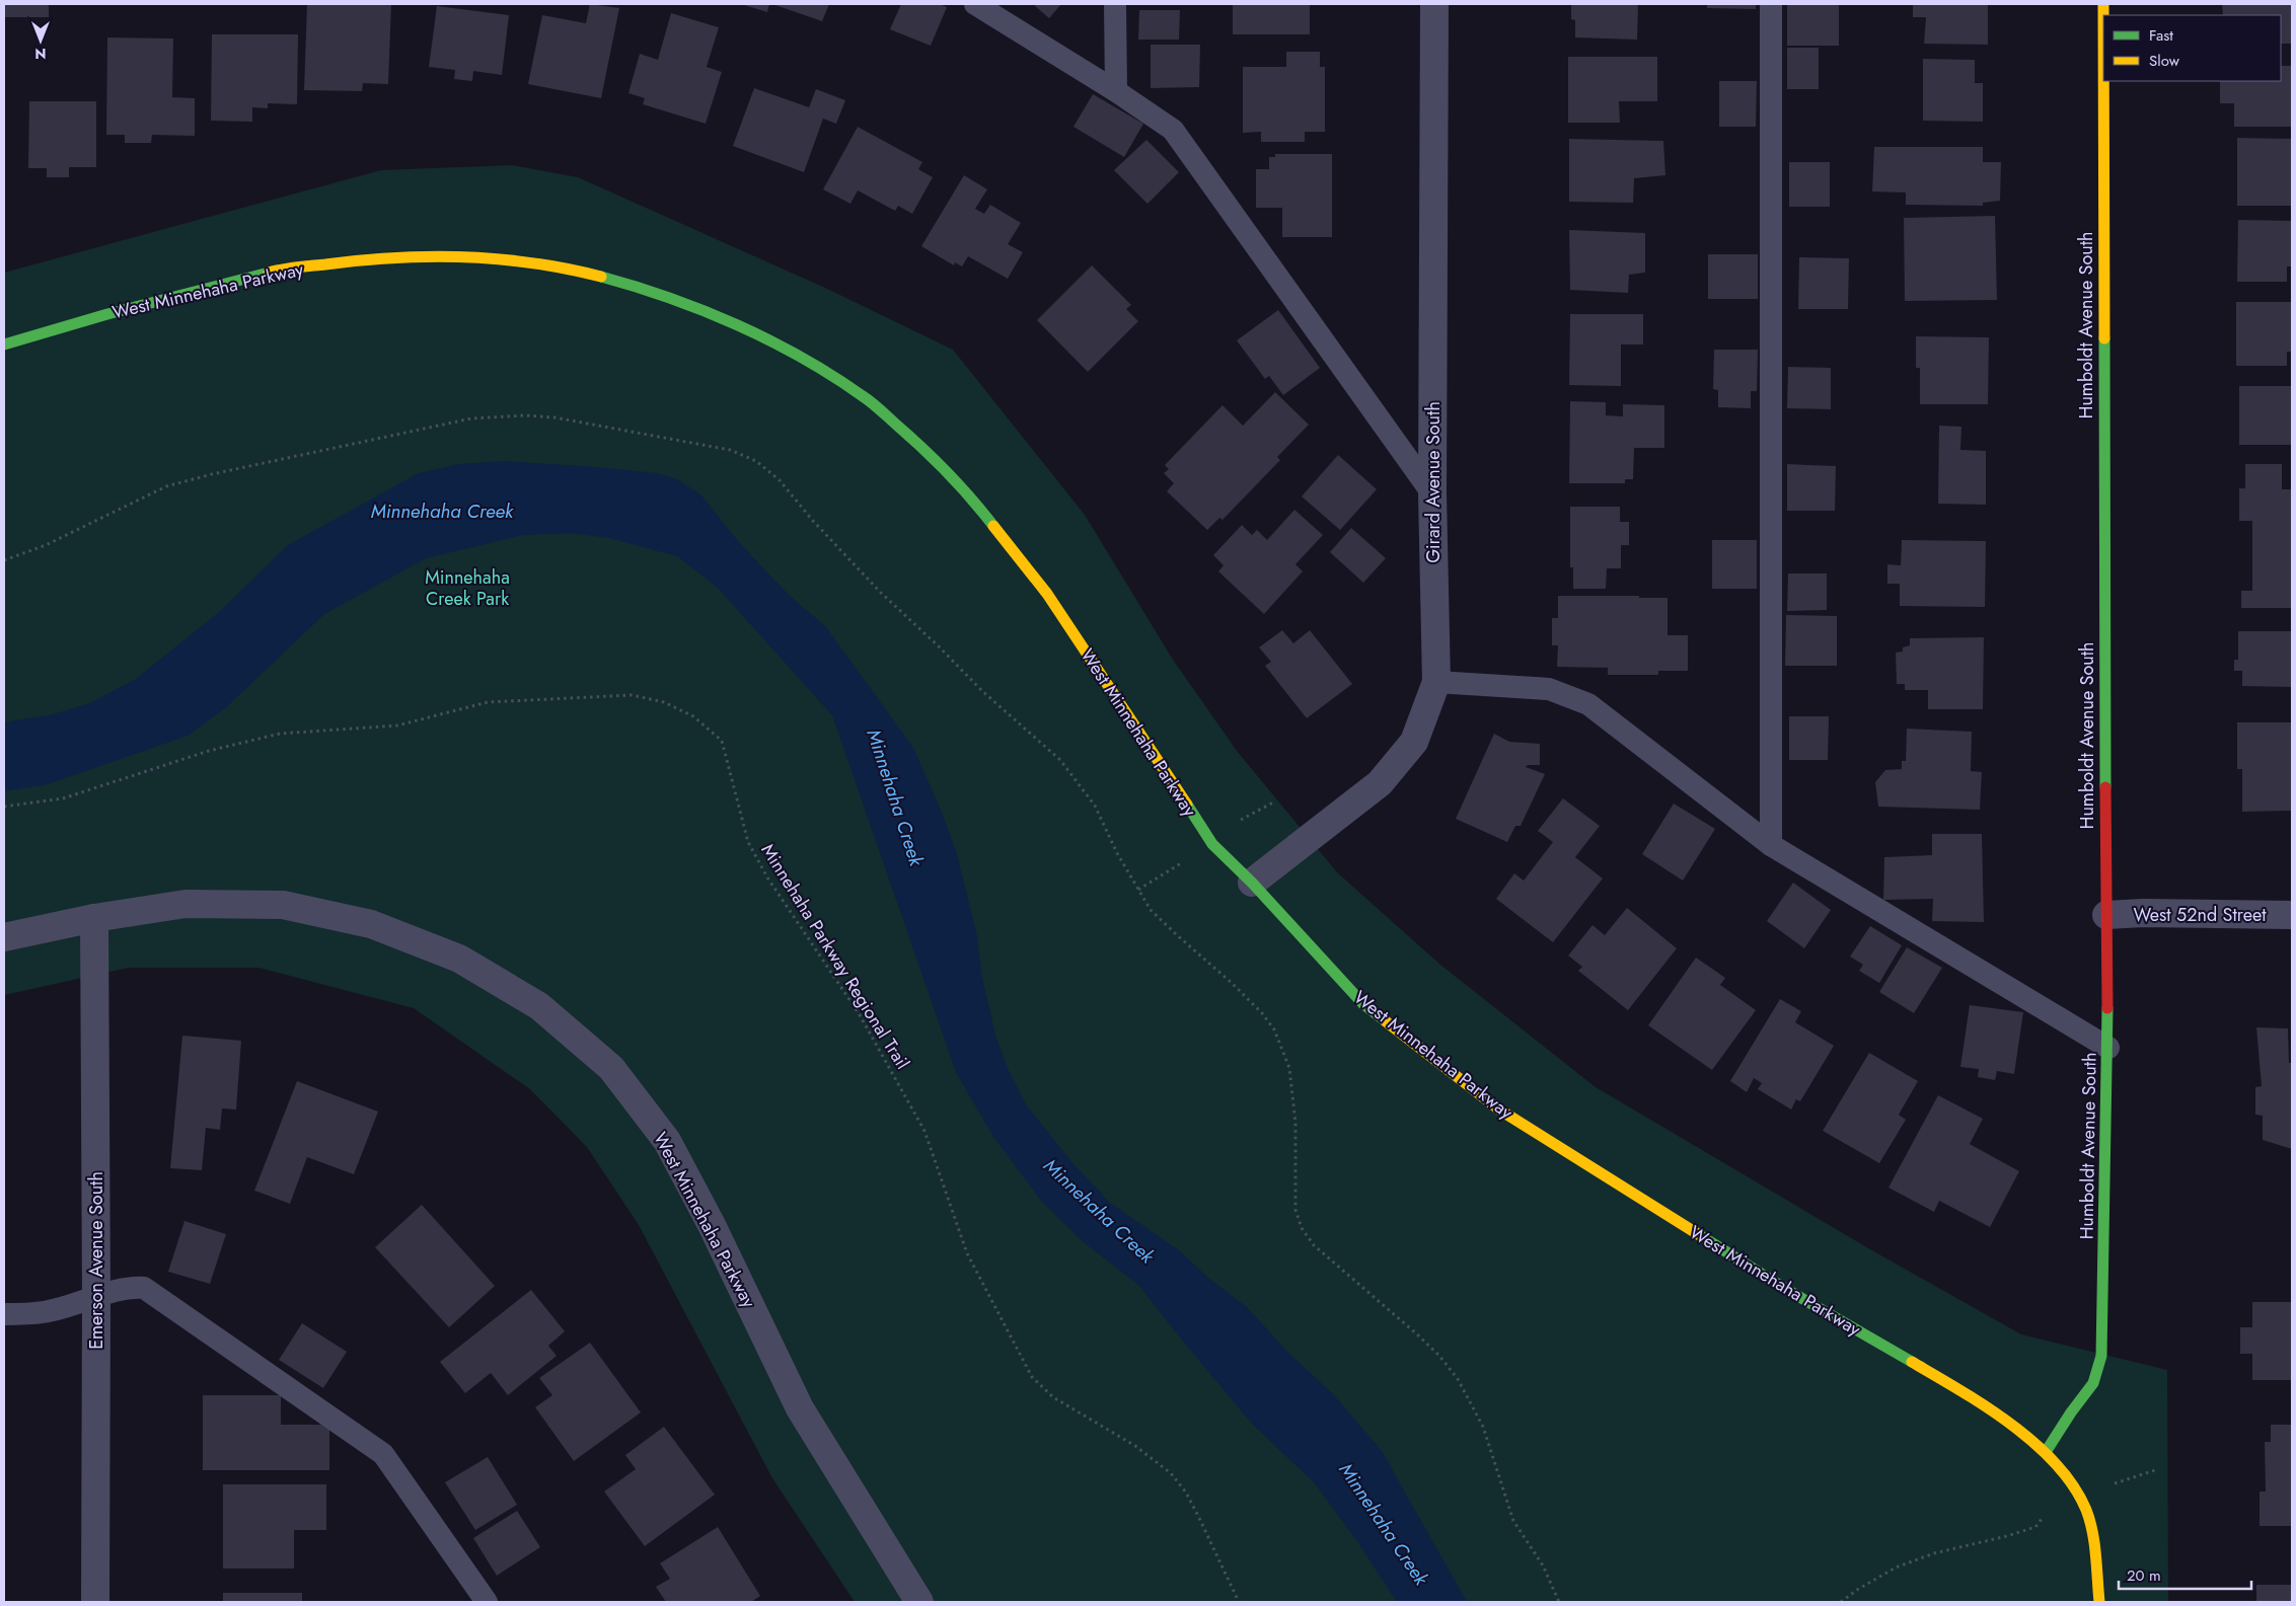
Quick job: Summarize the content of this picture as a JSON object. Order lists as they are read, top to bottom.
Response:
{
  "streets": {
    "street": [
      "West Minnehaha Parkway",
      "Humboldt Avenue South",
      "Girard Avenue South",
      "West 52nd Street",
      "Emerson Avenue South"
    ],
    "path": ["Minnehaha Parkway Regional Trail"]
  },
  "crossings": [
    ["West Minnehaha Parkway", "Humboldt Avenue South"],
    ["West Minnehaha Parkway", "Girard Avenue South"],
    ["West Minnehaha Parkway", "Emerson Avenue South"],
    ["Humboldt Avenue South", "West 52nd Street"]
  ],
  "water": ["Minnehaha Creek"],
  "parks": ["Minnehaha Creek Park"],
  "legend": ["Fast", "Slow"],
  "scale_bar": "20 m",
  "north": "bottom"
}
